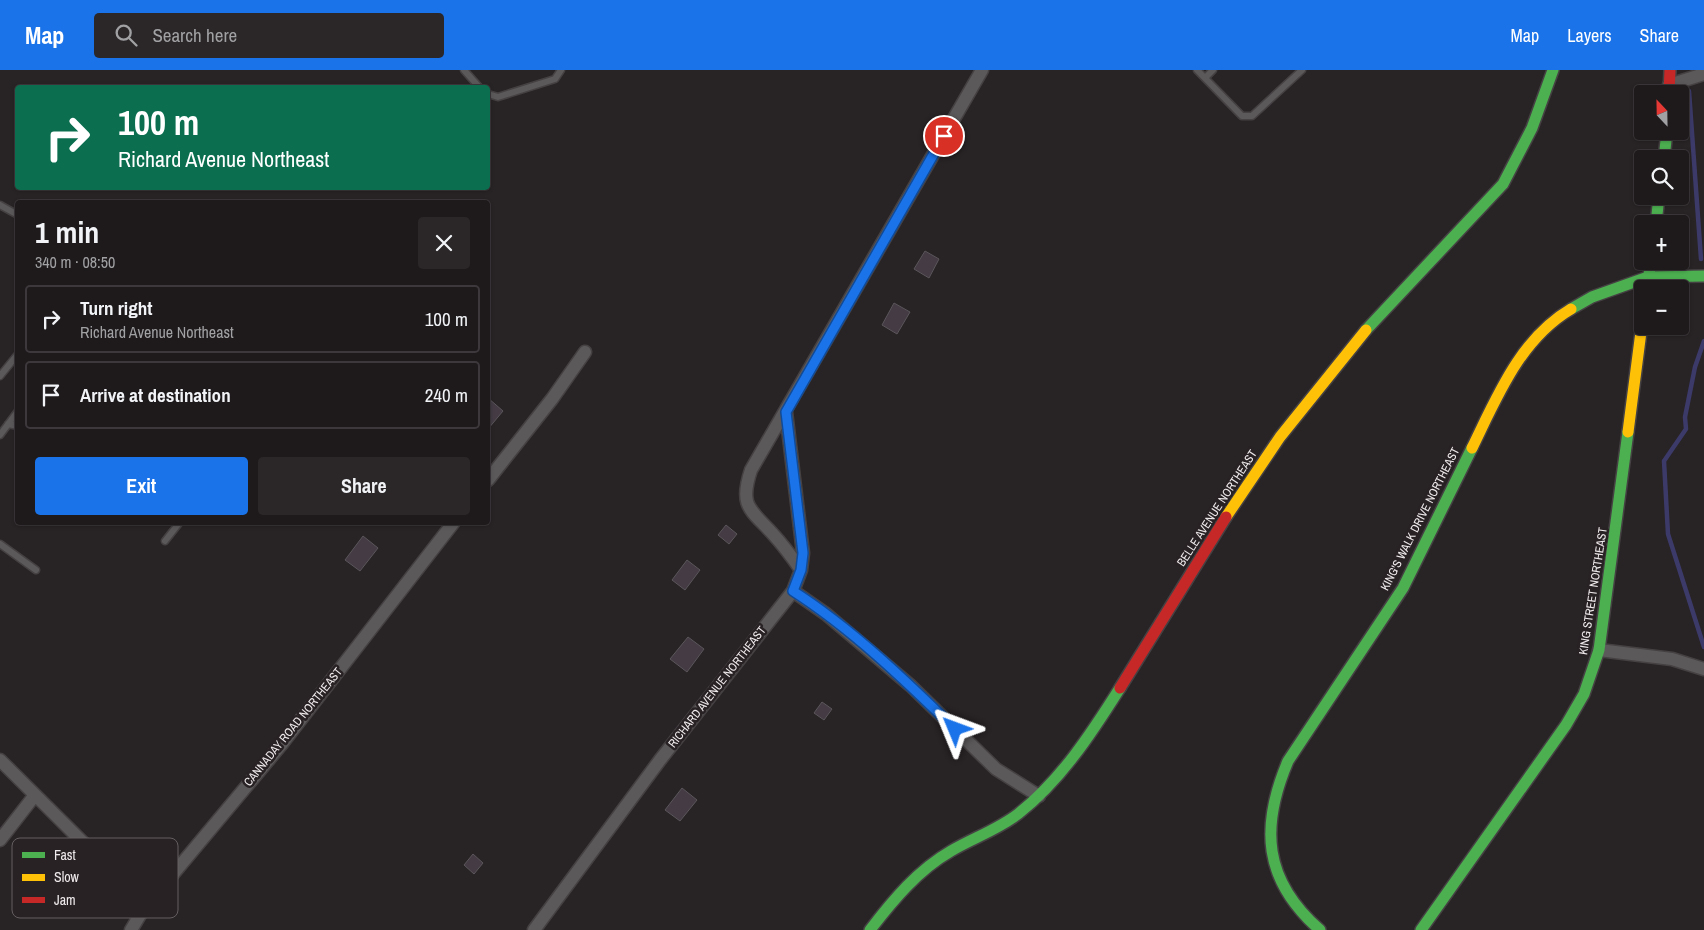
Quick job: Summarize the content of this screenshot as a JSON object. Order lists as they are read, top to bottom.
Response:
{
  "streets": {
    "street": [
      "BELLE AVENUE NORTHEAST",
      "KING'S WALK DRIVE NORTHEAST",
      "KING STREET NORTHEAST",
      "RICHARD AVENUE NORTHEAST",
      "CANNADAY ROAD NORTHEAST"
    ]
  },
  "legend": ["Fast", "Slow", "Jam"],
  "north": "top",
  "page": {
    "header": "Map",
    "search": "Search here",
    "nav": ["Map", "Layers", "Share"],
    "map_buttons": ["+", "−"],
    "turn": ["100 m", "Richard Avenue Northeast"],
    "heading": ["1 min", "340 m · 08:50"],
    "list": [
      {
        "name": "Turn right",
        "note": "Richard Avenue Northeast",
        "value": "100 m"
      },
      {
        "name": "Arrive at destination",
        "value": "240 m"
      }
    ],
    "buttons": ["Exit", "Share"]
  }
}
